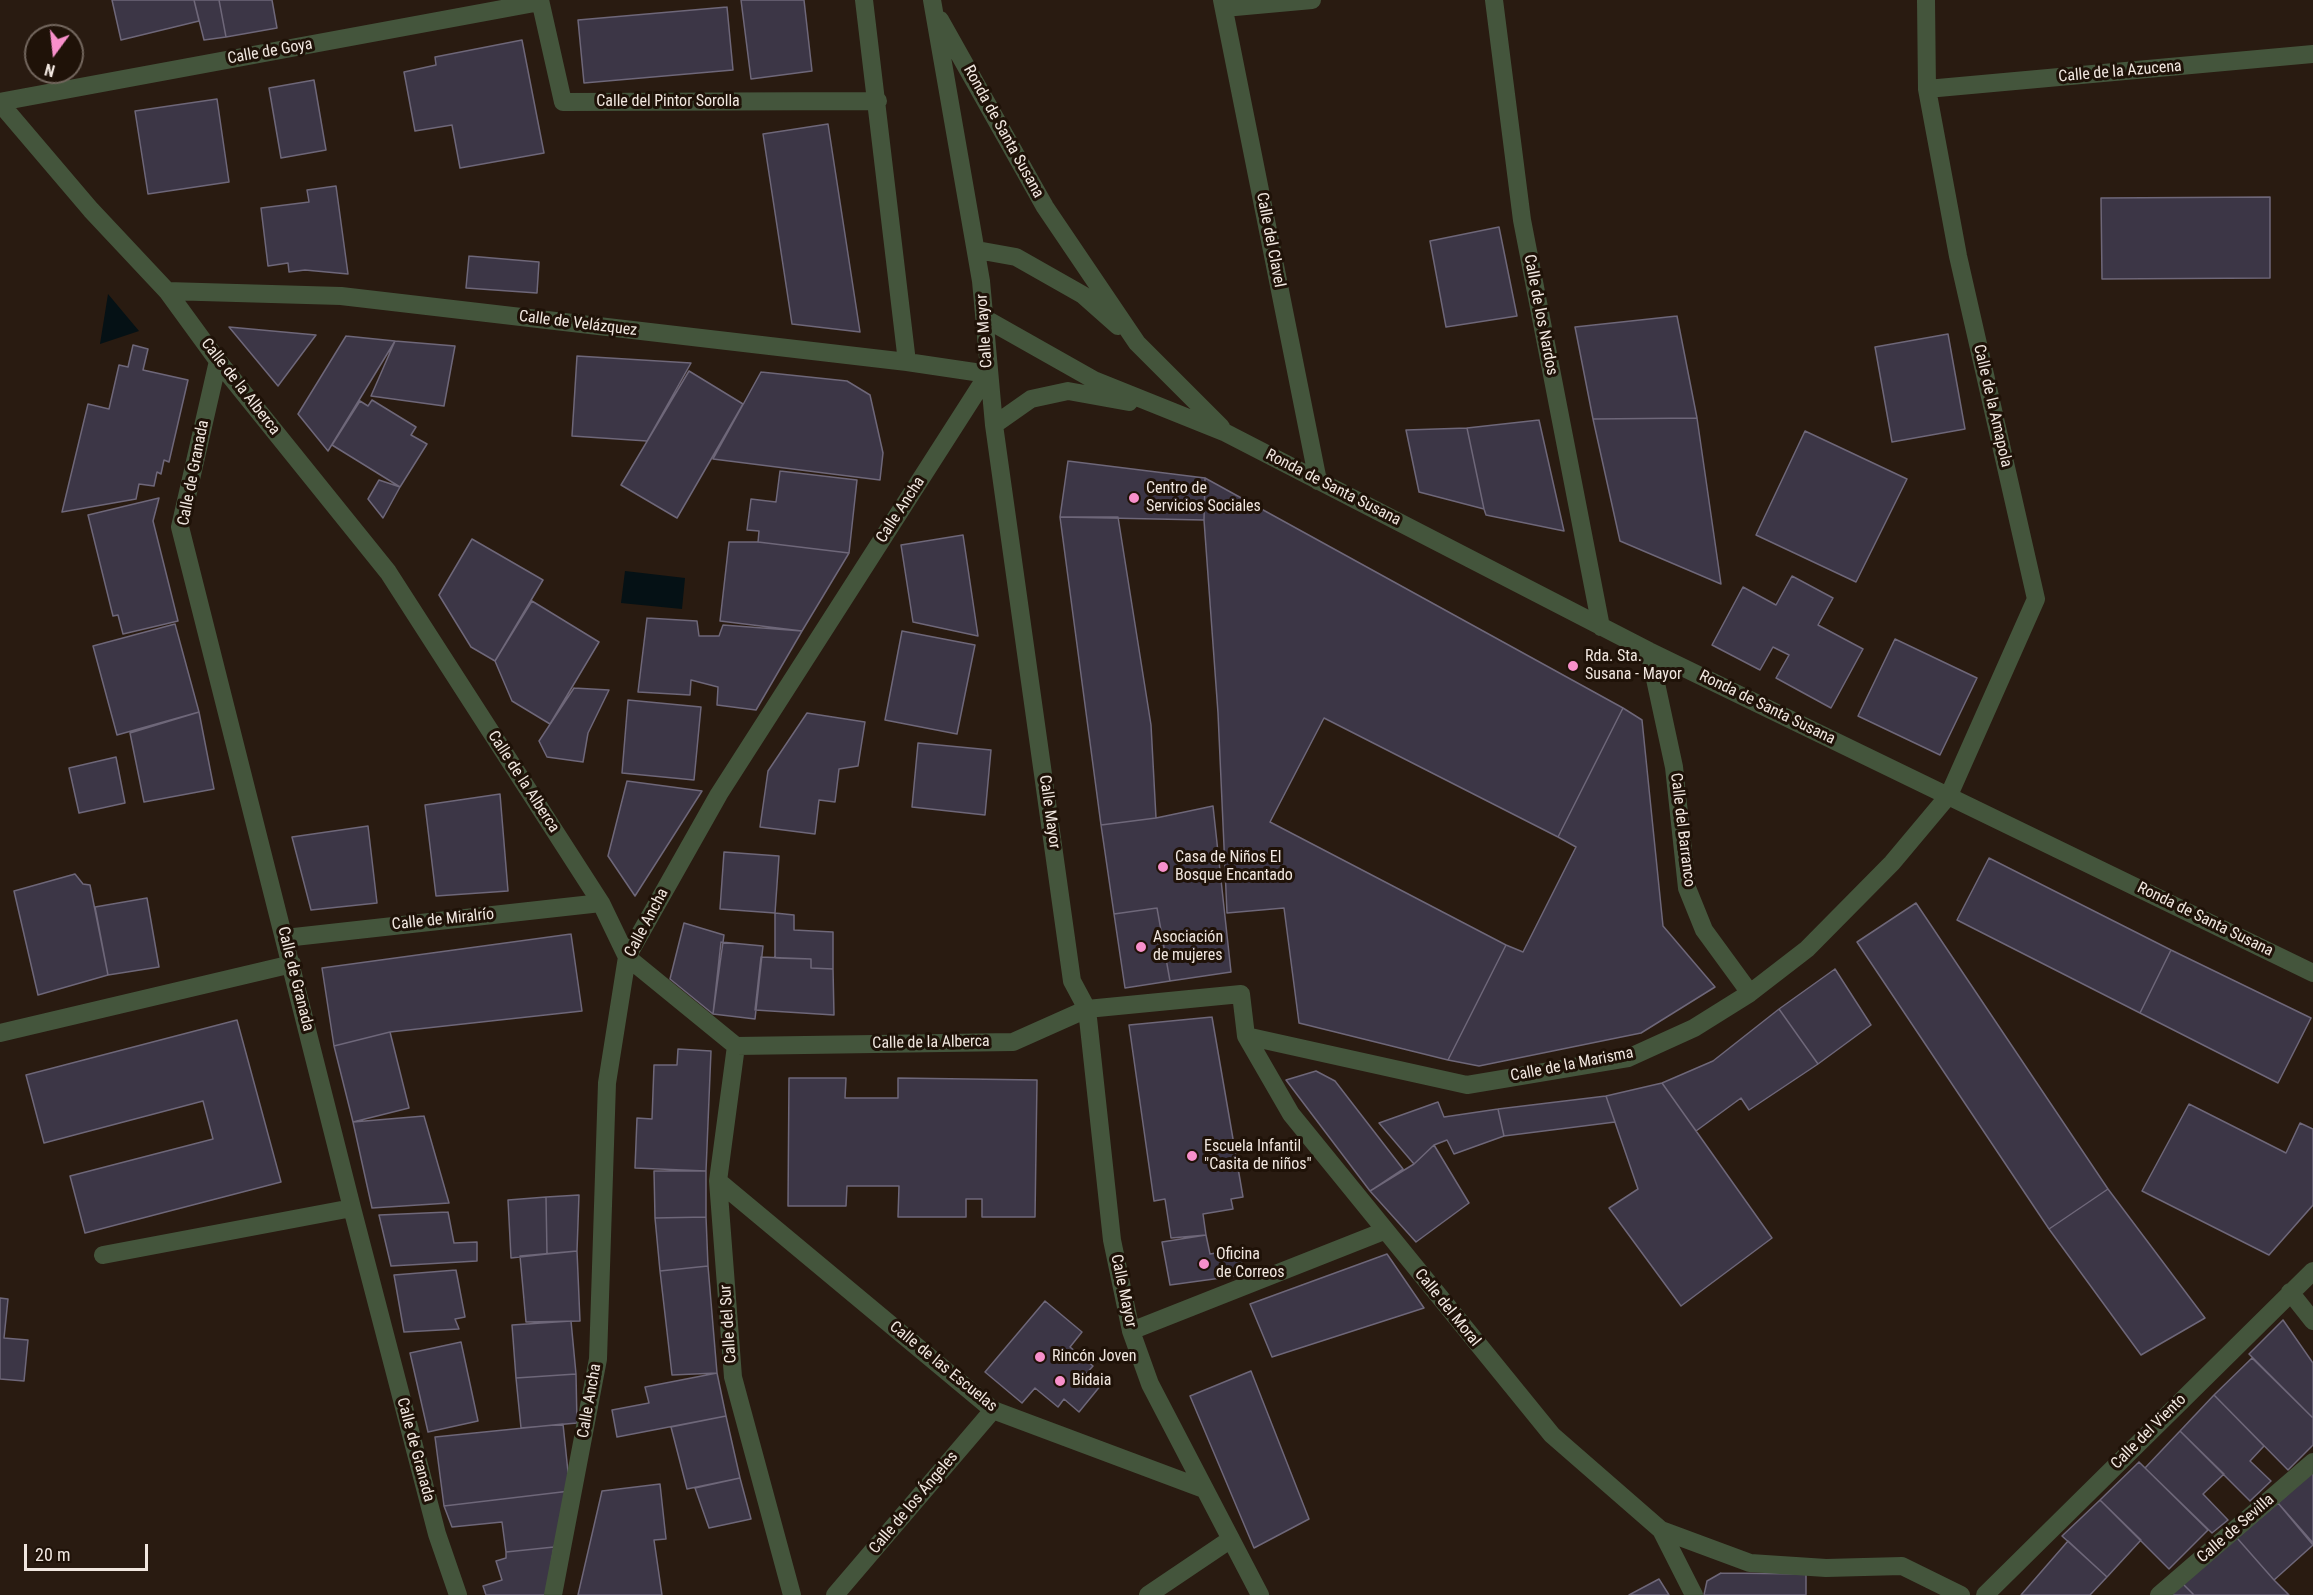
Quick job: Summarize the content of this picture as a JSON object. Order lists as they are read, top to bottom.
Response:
{
  "streets": {
    "street": [
      "Calle de Goya",
      "Calle de la Azucena",
      "Calle del Pintor Sorolla",
      "Ronda de Santa Susana",
      "Calle del Clavel",
      "Calle de los Nardos",
      "Calle de Velázquez",
      "Calle Mayor",
      "Calle de la Alberca",
      "Calle de la Amapola",
      "Calle de Granada",
      "Calle Ancha",
      "Calle del Barranco",
      "Calle de Miralrío",
      "Calle de la Marisma",
      "Calle del Moral",
      "Calle del Sur",
      "Calle de las Escuelas",
      "Calle del Viento",
      "Calle de los Ángeles",
      "Calle de Sevilla"
    ]
  },
  "crossings": [
    ["Calle de Goya", "Calle del Pintor Sorolla"],
    ["Calle de Goya", "Calle de la Alberca"],
    ["Calle de la Azucena", "Calle de la Amapola"],
    ["Ronda de Santa Susana", "Calle del Clavel"],
    ["Ronda de Santa Susana", "Calle de los Nardos"],
    ["Ronda de Santa Susana", "Calle Mayor"],
    ["Ronda de Santa Susana", "Calle de la Amapola"],
    ["Ronda de Santa Susana", "Calle del Barranco"],
    ["Ronda de Santa Susana", "Calle de la Marisma"],
    ["Calle de Velázquez", "Calle Mayor"],
    ["Calle de Velázquez", "Calle de la Alberca"],
    ["Calle de Velázquez", "Calle Ancha"],
    ["Calle Mayor", "Calle de la Alberca"],
    ["Calle Mayor", "Calle Ancha"],
    ["Calle Mayor", "Calle de las Escuelas"],
    ["Calle de la Alberca", "Calle de Granada"],
    ["Calle de la Alberca", "Calle Ancha"],
    ["Calle de la Alberca", "Calle de Miralrío"],
    ["Calle de la Alberca", "Calle del Moral"],
    ["Calle de la Alberca", "Calle del Sur"],
    ["Calle de la Amapola", "Calle de la Marisma"],
    ["Calle de Granada", "Calle de Miralrío"],
    ["Calle del Barranco", "Calle de la Marisma"],
    ["Calle de la Marisma", "Calle del Moral"],
    ["Calle del Sur", "Calle de las Escuelas"],
    ["Calle de las Escuelas", "Calle de los Ángeles"]
  ],
  "places": [
    "Centro de Servicios Sociales",
    "Rda. Sta. Susana - Mayor",
    "Casa de Niños El Bosque Encantado",
    "Asociación de mujeres",
    "Escuela Infantil \"Casita de niños\"",
    "Oficina de Correos",
    "Rincón Joven",
    "Bidaia"
  ],
  "scale_bar": "20 m",
  "north": "bottom"
}
